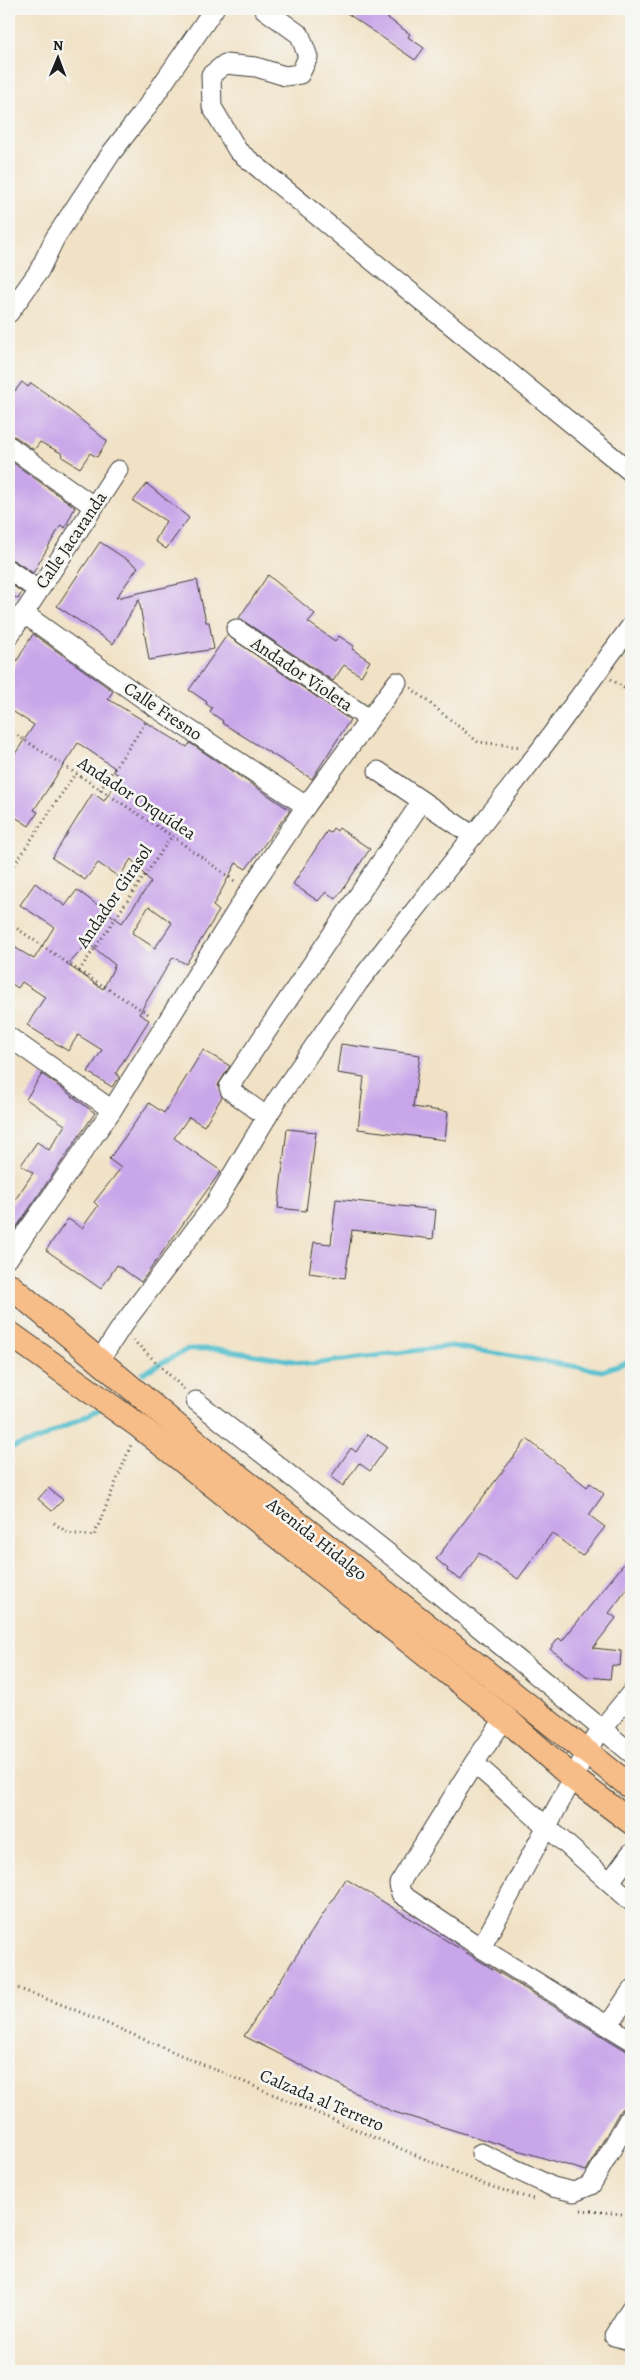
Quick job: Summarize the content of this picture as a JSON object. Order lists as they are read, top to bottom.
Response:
{
  "streets": {
    "main road": ["Avenida Hidalgo"],
    "street": ["Calle Jacaranda", "Andador Violeta", "Calle Fresno"],
    "path": ["Andador Orquídea", "Andador Girasol", "Calzada al Terrero"]
  },
  "crossings": [
    ["Calle Jacaranda", "Calle Fresno"],
    ["Andador Orquídea", "Andador Girasol"]
  ],
  "north": "top"
}
